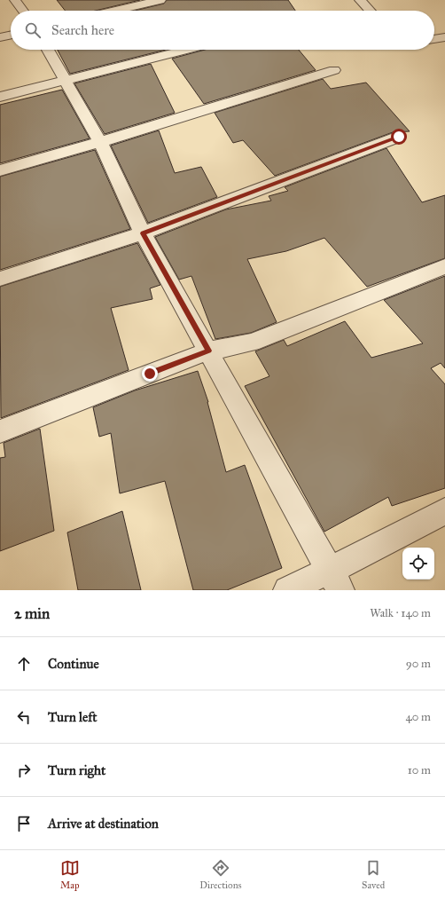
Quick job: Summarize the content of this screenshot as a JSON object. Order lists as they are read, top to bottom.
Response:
{
  "page": {
    "search": "Search here",
    "heading": ["2 min", "Walk · 140 m"],
    "list": [
      ["Continue", "90 m"],
      ["Turn left", "40 m"],
      ["Turn right", "10 m"],
      "Arrive at destination"
    ],
    "nav": ["Map", "Directions", "Saved"]
  }
}
